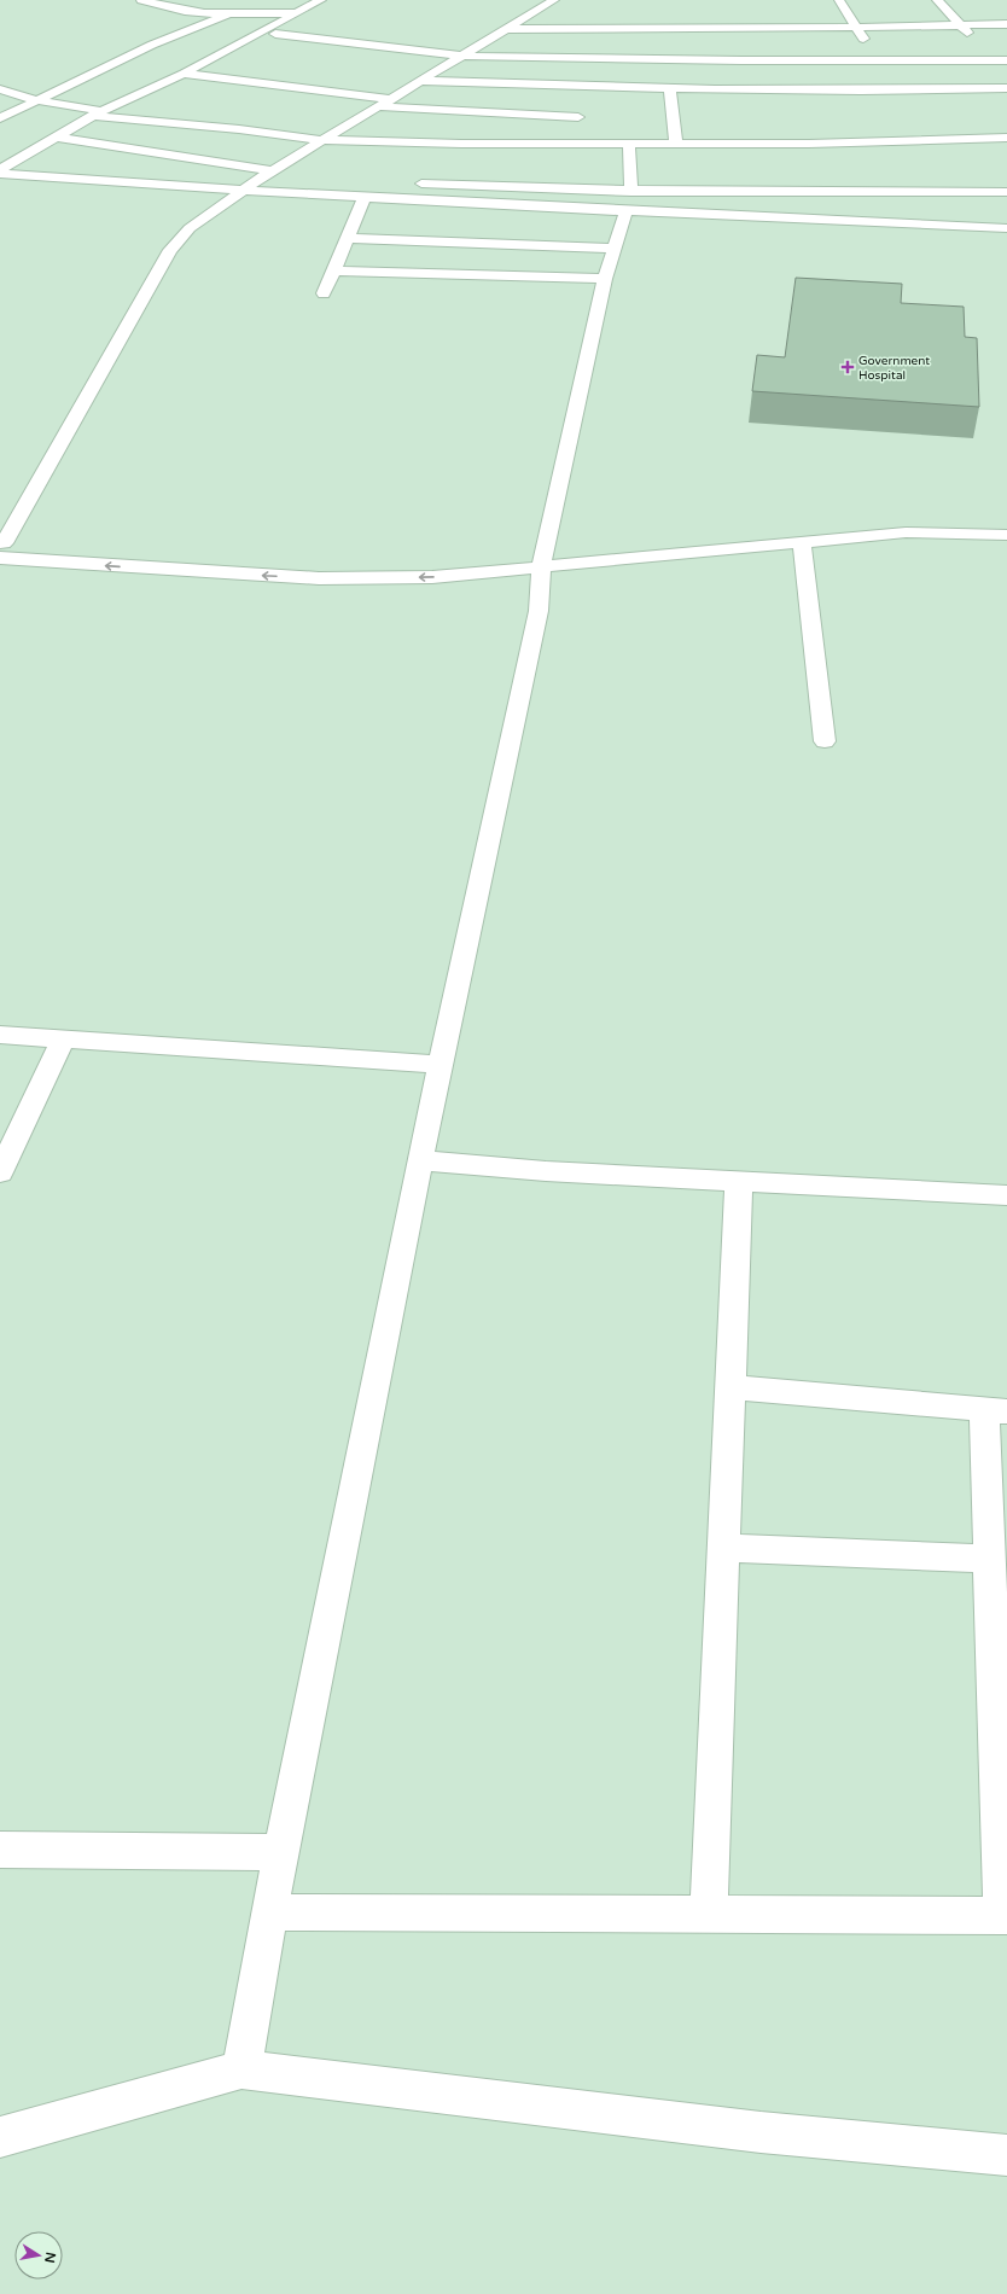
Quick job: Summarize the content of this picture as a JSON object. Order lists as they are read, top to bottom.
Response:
{
  "places": {
    "health": ["Government Hospital"]
  },
  "north": "right"
}
